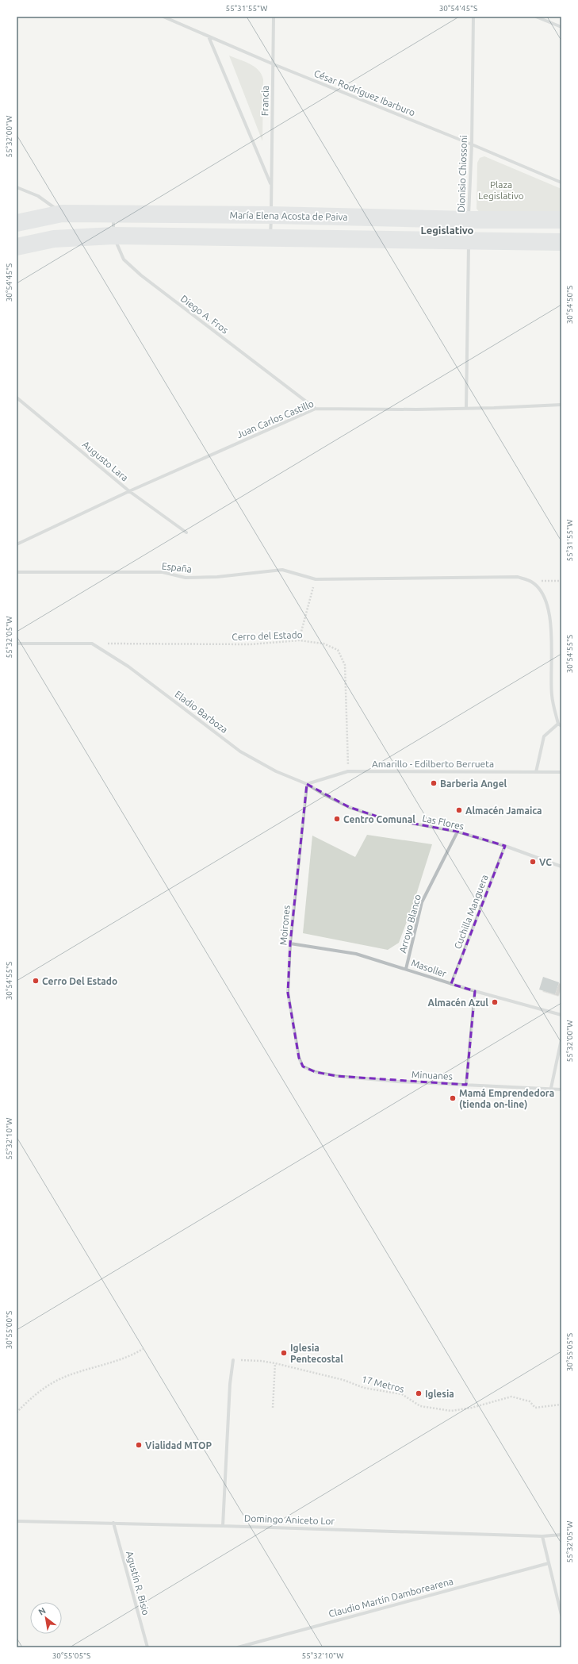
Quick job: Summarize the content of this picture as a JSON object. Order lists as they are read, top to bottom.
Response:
{
  "streets": {
    "street": [
      "César Rodríguez Ibarburo",
      "Francia",
      "Dionisio Chiossoni",
      "María Elena Acosta de Paiva",
      "Diego A. Fros",
      "Juan Carlos Castillo",
      "Augusto Lara",
      "España",
      "Eladio Barboza",
      "Amarillo - Edilberto Berrueta",
      "Las Flores",
      "Cuchilla Manguera",
      "Arroyo Blanco",
      "Moirones",
      "Masoller",
      "Minuanes",
      "Domingo Aniceto Lor",
      "Agustín R. Bisio",
      "Claudio Martín Damborearena"
    ],
    "path": ["Cerro del Estado", "17 Metros"]
  },
  "crossings": [
    ["César Rodríguez Ibarburo", "Francia"],
    ["César Rodríguez Ibarburo", "Dionisio Chiossoni"],
    ["Francia", "María Elena Acosta de Paiva"],
    ["Dionisio Chiossoni", "María Elena Acosta de Paiva"],
    ["Dionisio Chiossoni", "Juan Carlos Castillo"],
    ["María Elena Acosta de Paiva", "Diego A. Fros"],
    ["Diego A. Fros", "Juan Carlos Castillo"],
    ["Juan Carlos Castillo", "Augusto Lara"],
    ["Cerro del Estado", "Eladio Barboza"],
    ["Cerro del Estado", "Amarillo - Edilberto Berrueta"],
    ["Eladio Barboza", "Amarillo - Edilberto Berrueta"],
    ["Eladio Barboza", "Las Flores"],
    ["Eladio Barboza", "Moirones"],
    ["Amarillo - Edilberto Berrueta", "Las Flores"],
    ["Amarillo - Edilberto Berrueta", "Moirones"],
    ["Las Flores", "Cuchilla Manguera"],
    ["Las Flores", "Arroyo Blanco"],
    ["Las Flores", "Moirones"],
    ["Cuchilla Manguera", "Masoller"],
    ["Arroyo Blanco", "Masoller"],
    ["Moirones", "Masoller"],
    ["Moirones", "Minuanes"],
    ["Domingo Aniceto Lor", "Agustín R. Bisio"]
  ],
  "districts": ["Legislativo"],
  "parks": ["Plaza Legislativo"],
  "places": [
    "Barberia Angel",
    "Almacén Jamaica",
    "Centro Comunal",
    "VC",
    "Cerro Del Estado",
    "Almacén Azul",
    "Mamá Emprendedora (tienda on-line)",
    "Iglesia Pentecostal",
    "Iglesia",
    "Vialidad MTOP"
  ],
  "north": "top left",
  "coordinates": [
    "55°31'55\"W",
    "30°54'45\"S",
    "55°32'00\"W",
    "30°54'50\"S",
    "55°32'05\"W",
    "30°54'55\"S",
    "55°32'10\"W",
    "30°55'00\"S",
    "30°55'05\"S"
  ]
}
